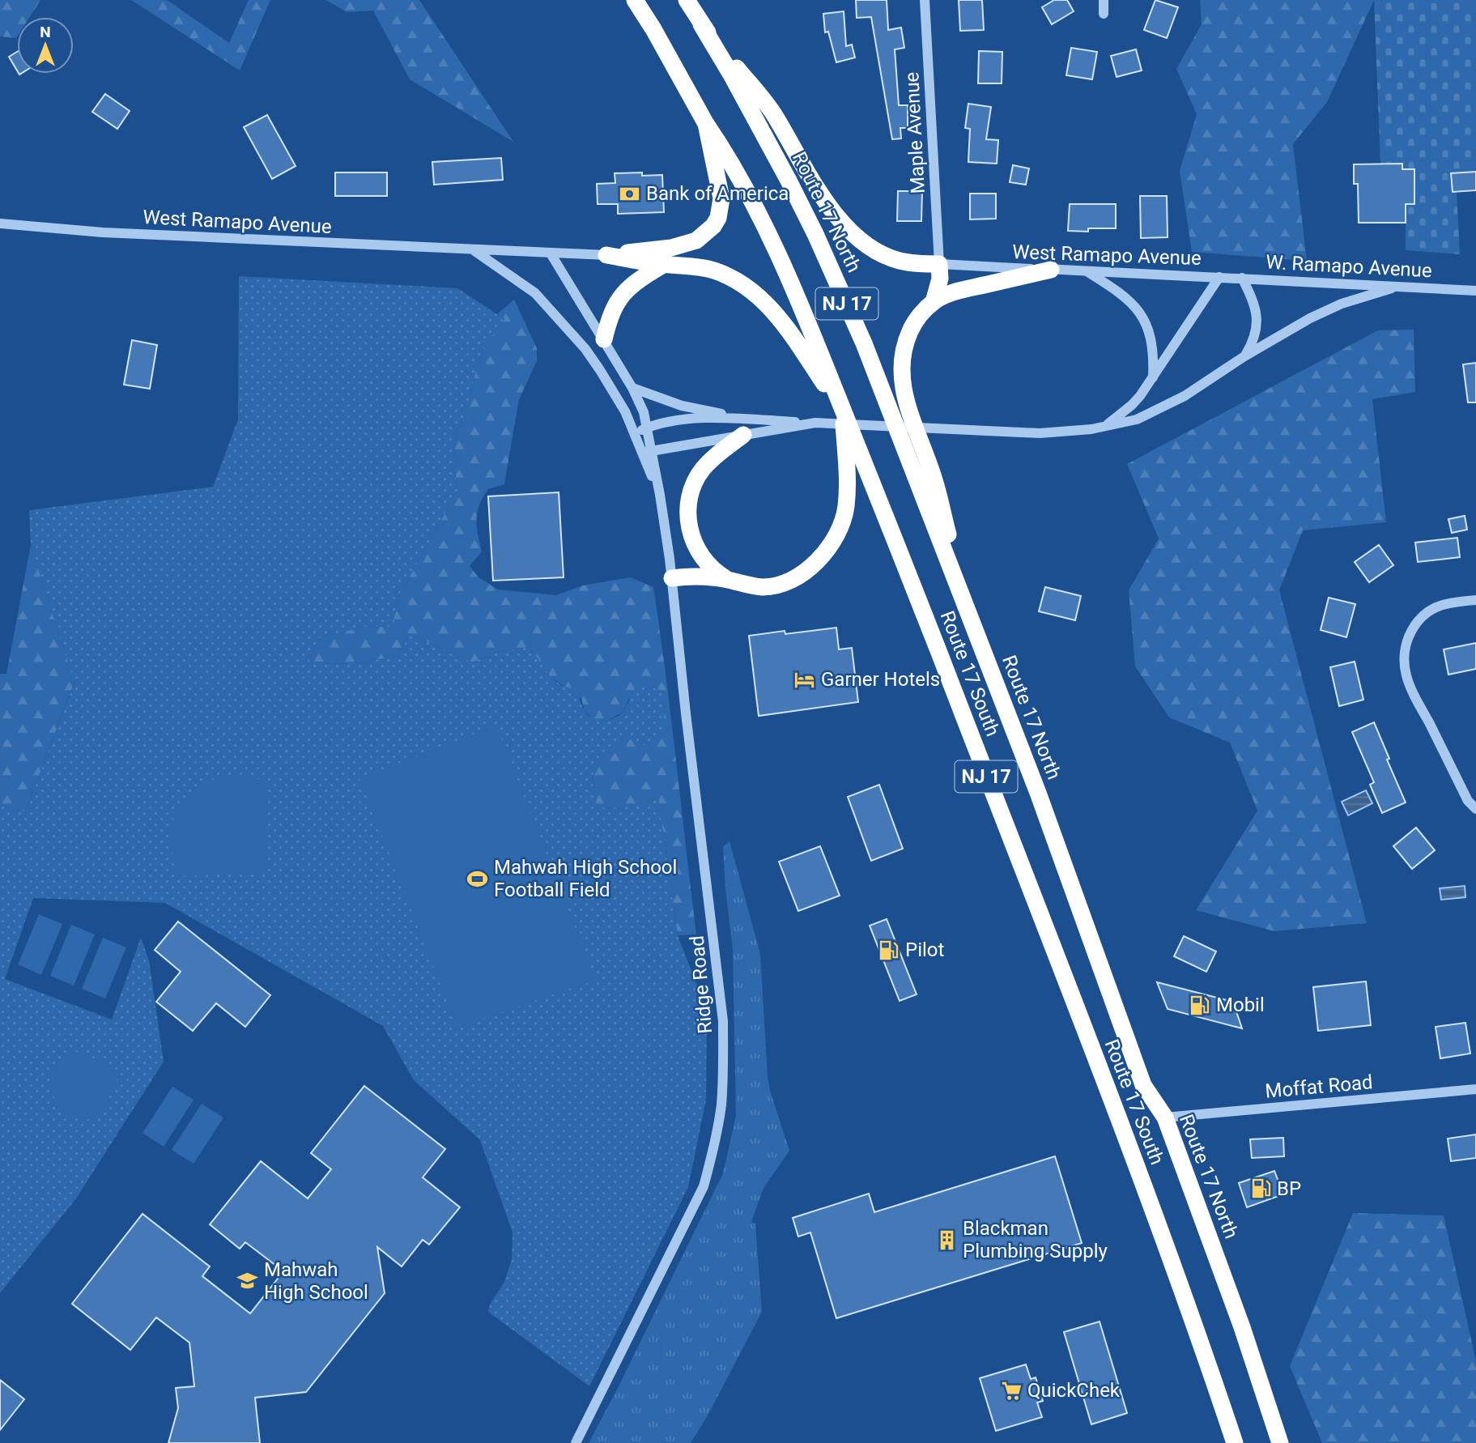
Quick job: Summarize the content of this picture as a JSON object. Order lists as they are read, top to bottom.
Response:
{
  "streets": {
    "highway": ["Route 17 North", "NJ 17", "Route 17 South"],
    "street": [
      "Maple Avenue",
      "West Ramapo Avenue",
      "W. Ramapo Avenue",
      "Ridge Road",
      "Moffat Road"
    ]
  },
  "crossings": [
    ["Maple Avenue", "West Ramapo Avenue"],
    ["Route 17 North", "NJ 17"],
    ["Route 17 North", "Moffat Road"],
    ["West Ramapo Avenue", "W. Ramapo Avenue"],
    ["West Ramapo Avenue", "Ridge Road"],
    ["NJ 17", "Route 17 South"]
  ],
  "places": {
    "bank": ["Bank of America"],
    "hotel": ["Garner Hotels"],
    "sports": ["Mahwah High School Football Field"],
    "fuel station": ["Pilot", "Mobil", "BP"],
    "building": ["Blackman Plumbing Supply"],
    "school or university": ["Mahwah High School"],
    "supermarket": ["QuickChek"]
  },
  "north": "top"
}
